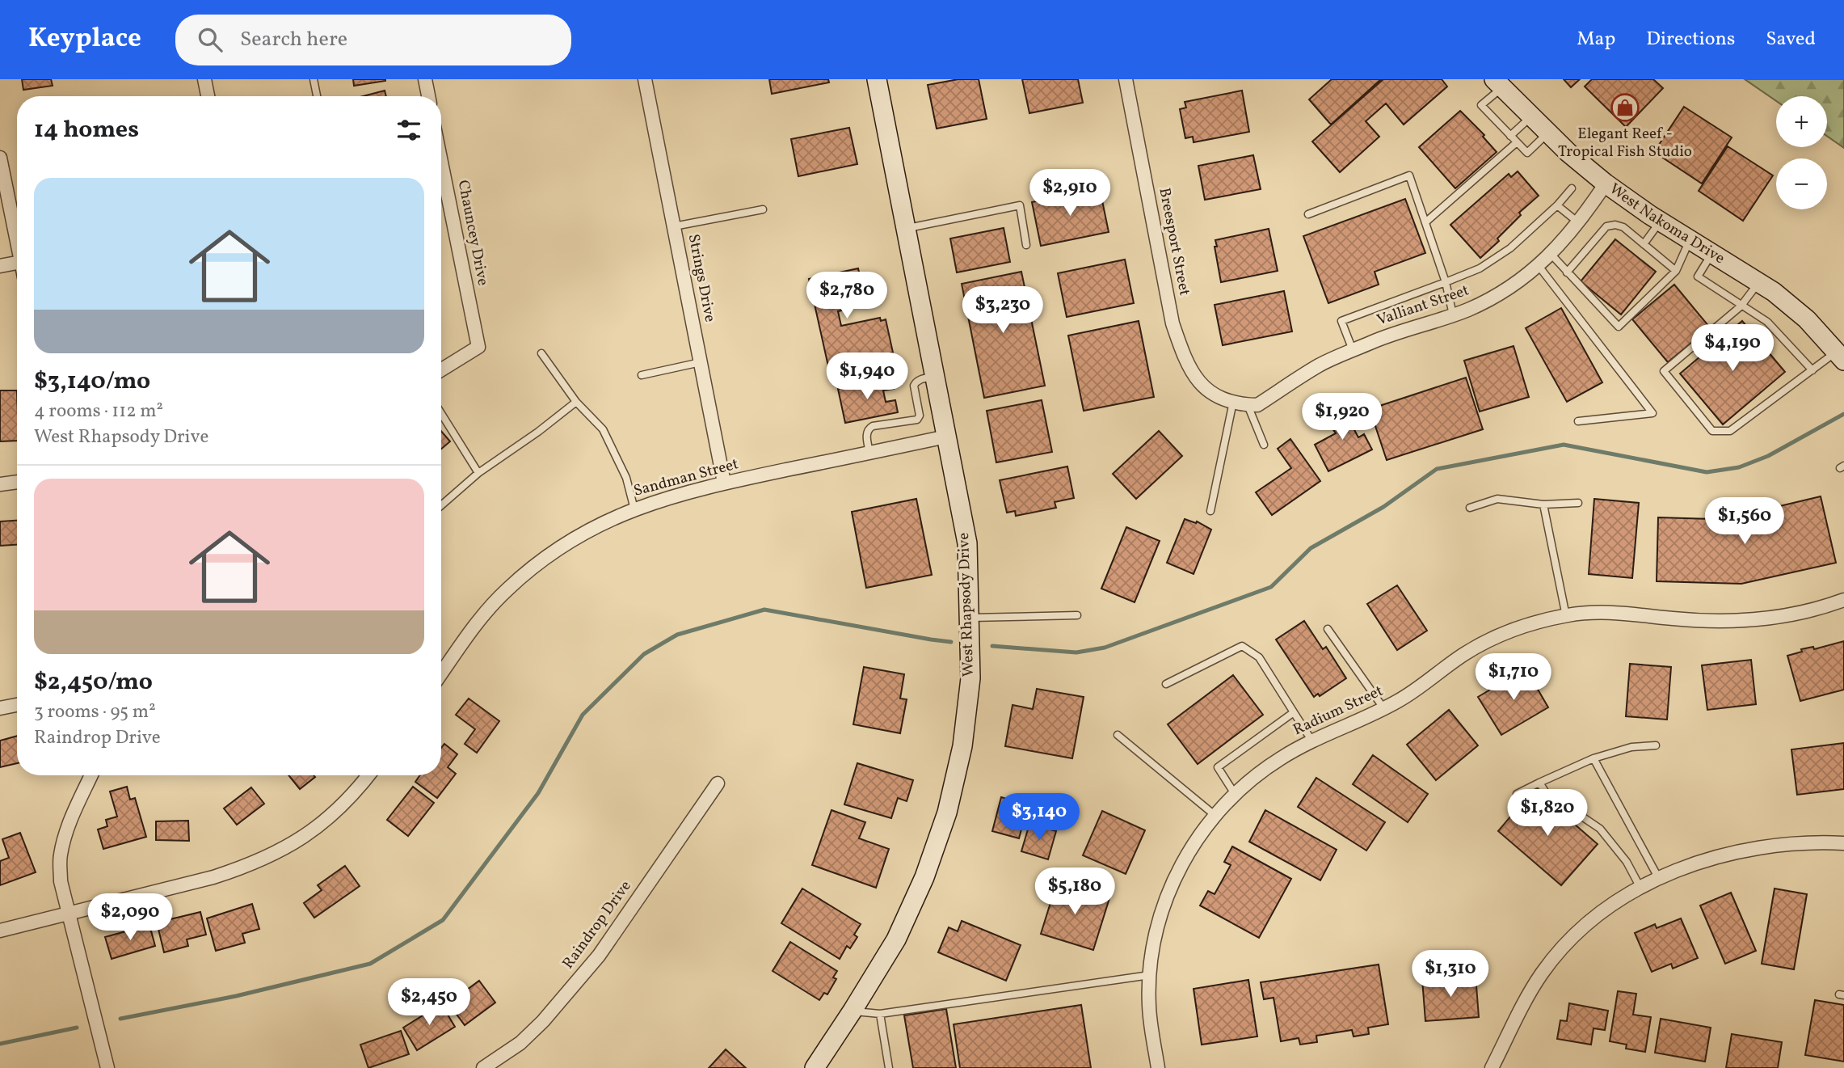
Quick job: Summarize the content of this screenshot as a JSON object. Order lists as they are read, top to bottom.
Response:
{
  "streets": {
    "street": [
      "West Nakoma Drive",
      "Chauncey Drive",
      "Breesport Street",
      "Strings Drive",
      "Valliant Street",
      "Sandman Street",
      "West Rhapsody Drive",
      "Radium Street",
      "Raindrop Drive"
    ]
  },
  "crossings": [
    ["West Nakoma Drive", "Valliant Street"],
    ["Strings Drive", "Sandman Street"],
    ["Sandman Street", "West Rhapsody Drive"]
  ],
  "places": {
    "shop": ["Elegant Reef - Tropical Fish Studio"]
  },
  "page": {
    "header": "Keyplace",
    "search": "Search here",
    "nav": ["Map", "Directions", "Saved"],
    "map_buttons": ["+", "−"],
    "heading": "14 homes",
    "list": [
      {
        "name": "$3,140/mo",
        "note": "4 rooms · 112 m² · West Rhapsody Drive"
      },
      {
        "name": "$2,450/mo",
        "note": "3 rooms · 95 m² · Raindrop Drive"
      }
    ],
    "price": [
      "$2,910",
      "$2,780",
      "$3,230",
      "$4,190",
      "$1,940",
      "$1,920",
      "$1,560",
      "$1,710",
      "$1,820",
      "$3,140",
      "$5,180",
      "$2,090",
      "$1,310",
      "$2,450"
    ]
  }
}
